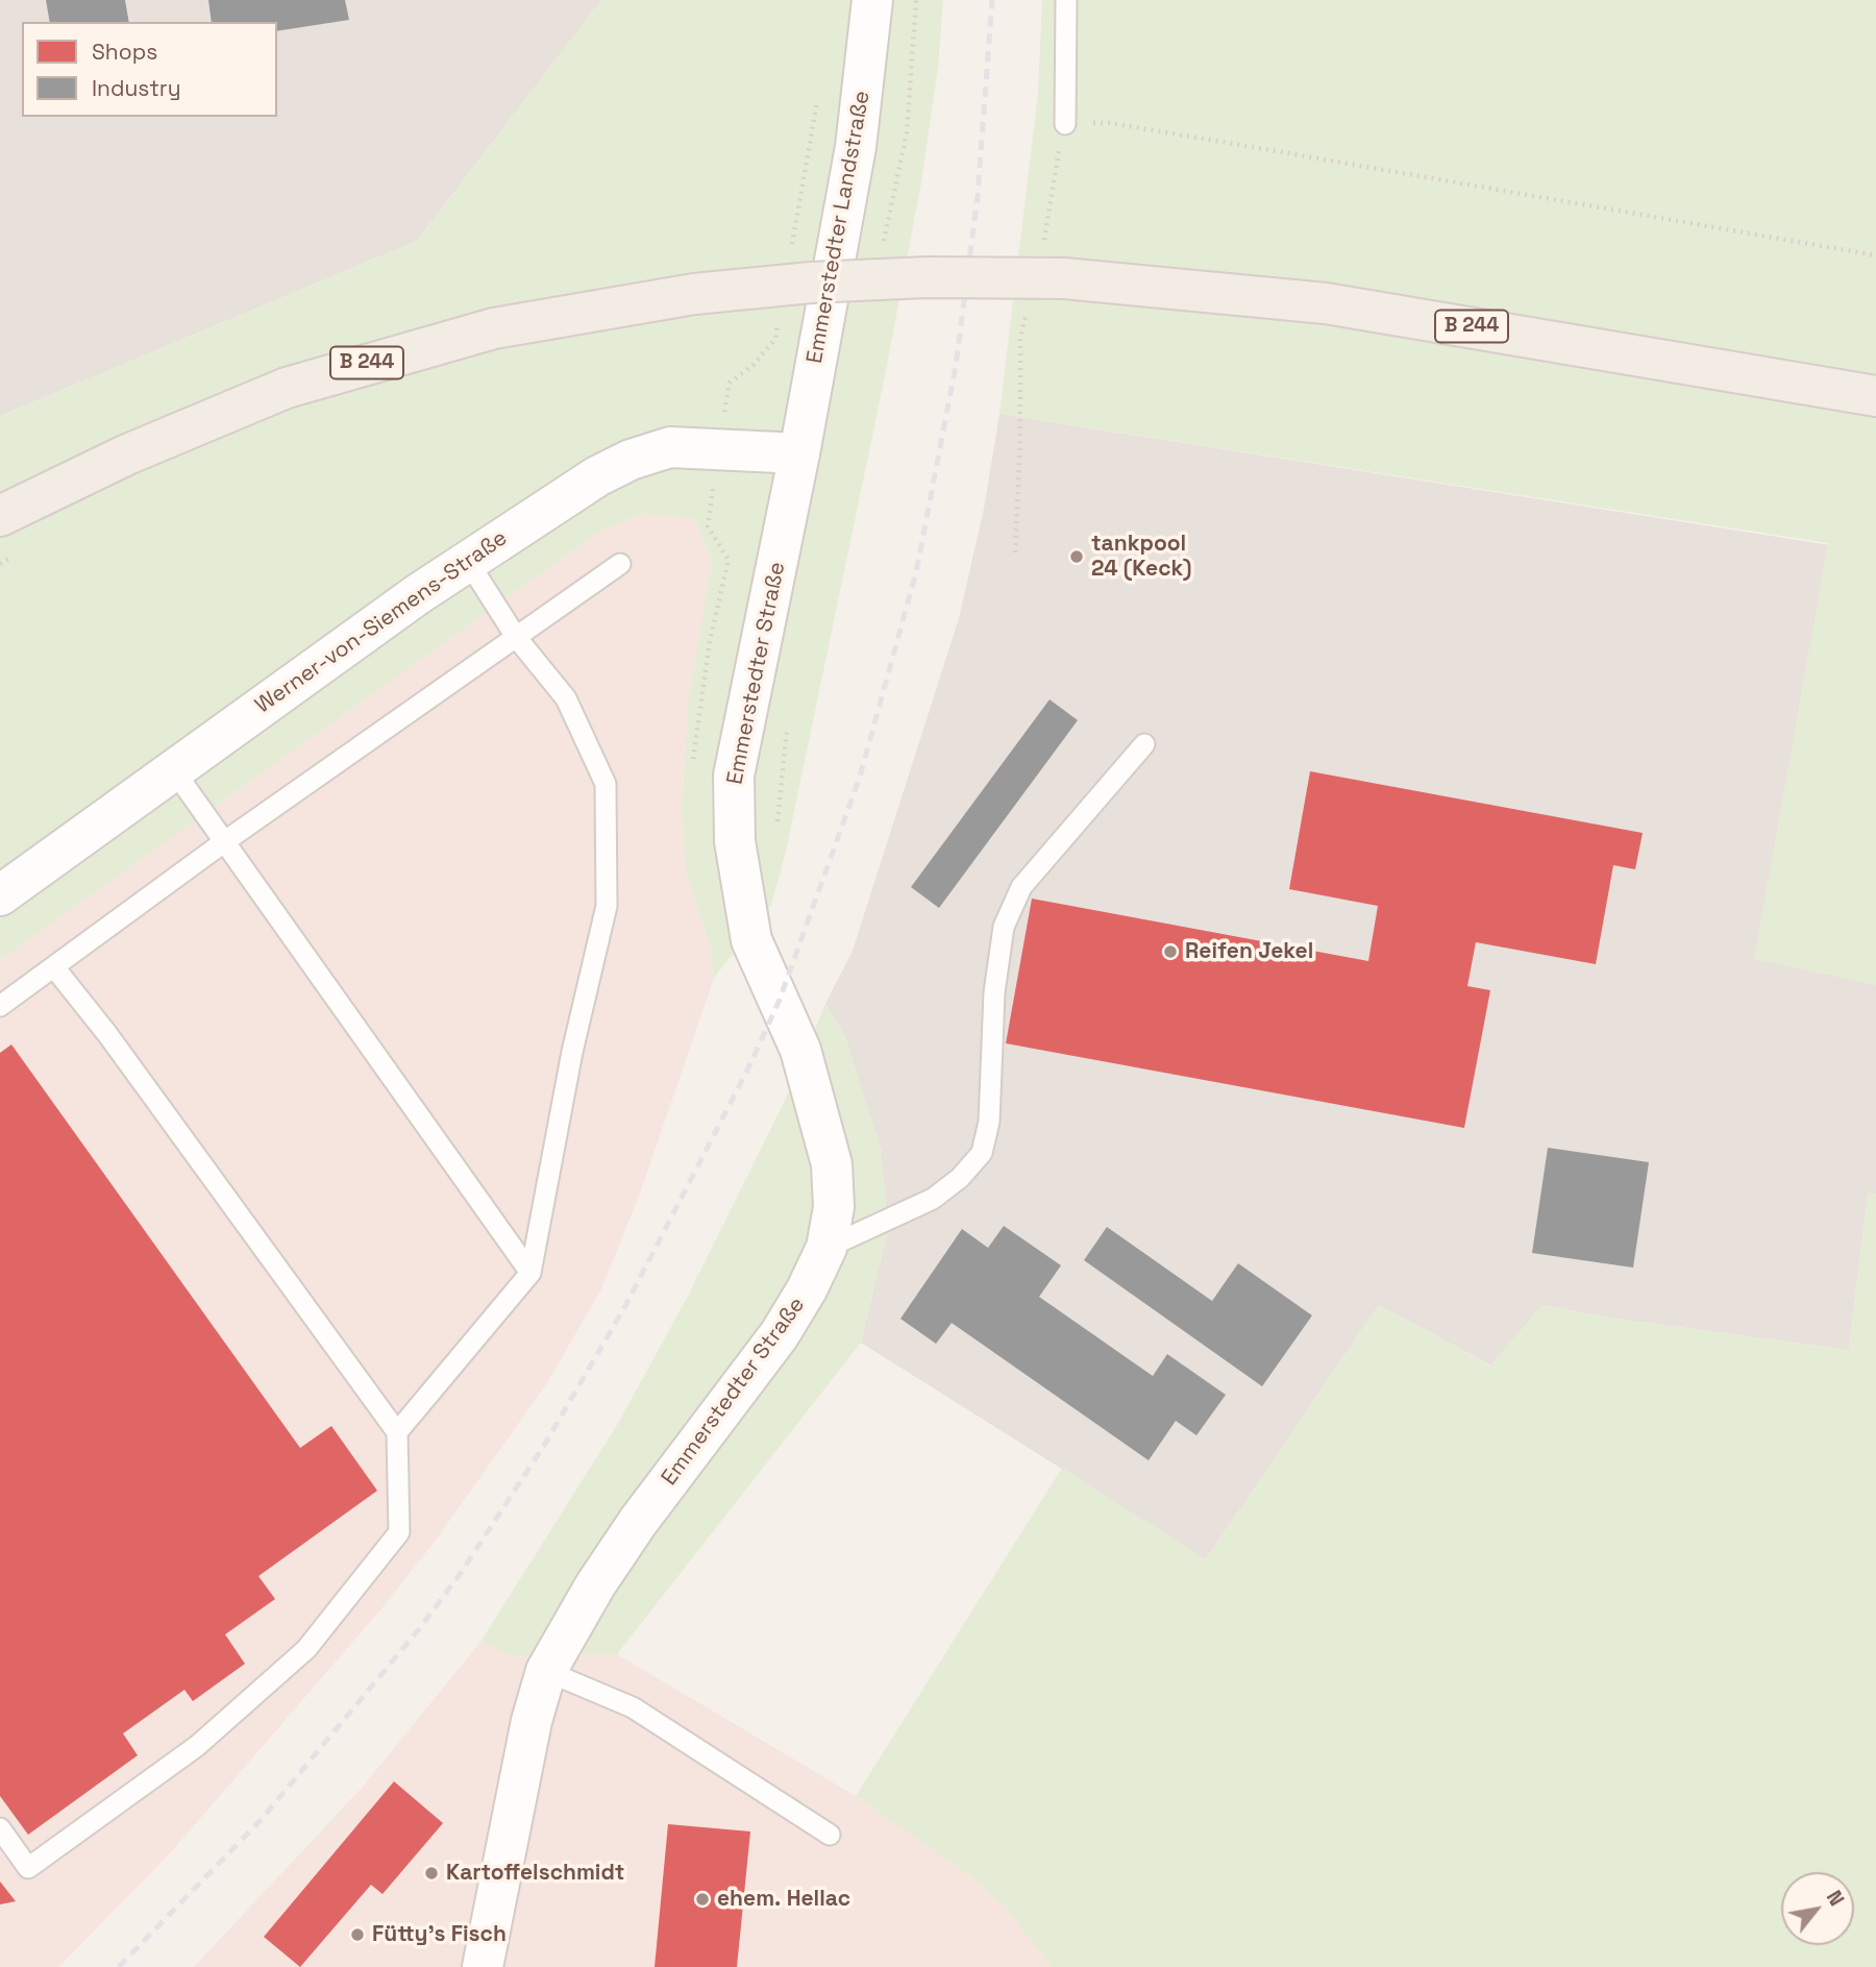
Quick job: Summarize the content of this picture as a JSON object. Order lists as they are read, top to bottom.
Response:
{
  "streets": {
    "main road": [
      "Emmerstedter Landstraße",
      "B 244",
      "Werner-von-Siemens-Straße",
      "Emmerstedter Straße"
    ]
  },
  "crossings": [
    ["Emmerstedter Landstraße", "Werner-von-Siemens-Straße"],
    ["Emmerstedter Landstraße", "Emmerstedter Straße"],
    ["Werner-von-Siemens-Straße", "Emmerstedter Straße"]
  ],
  "places": [
    "tankpool 24 (Keck)",
    "Reifen Jekel",
    "Kartoffelschmidt",
    "ehem. Hellac",
    "Fütty’s Fisch"
  ],
  "legend": ["Shops", "Industry"],
  "north": "top right"
}
